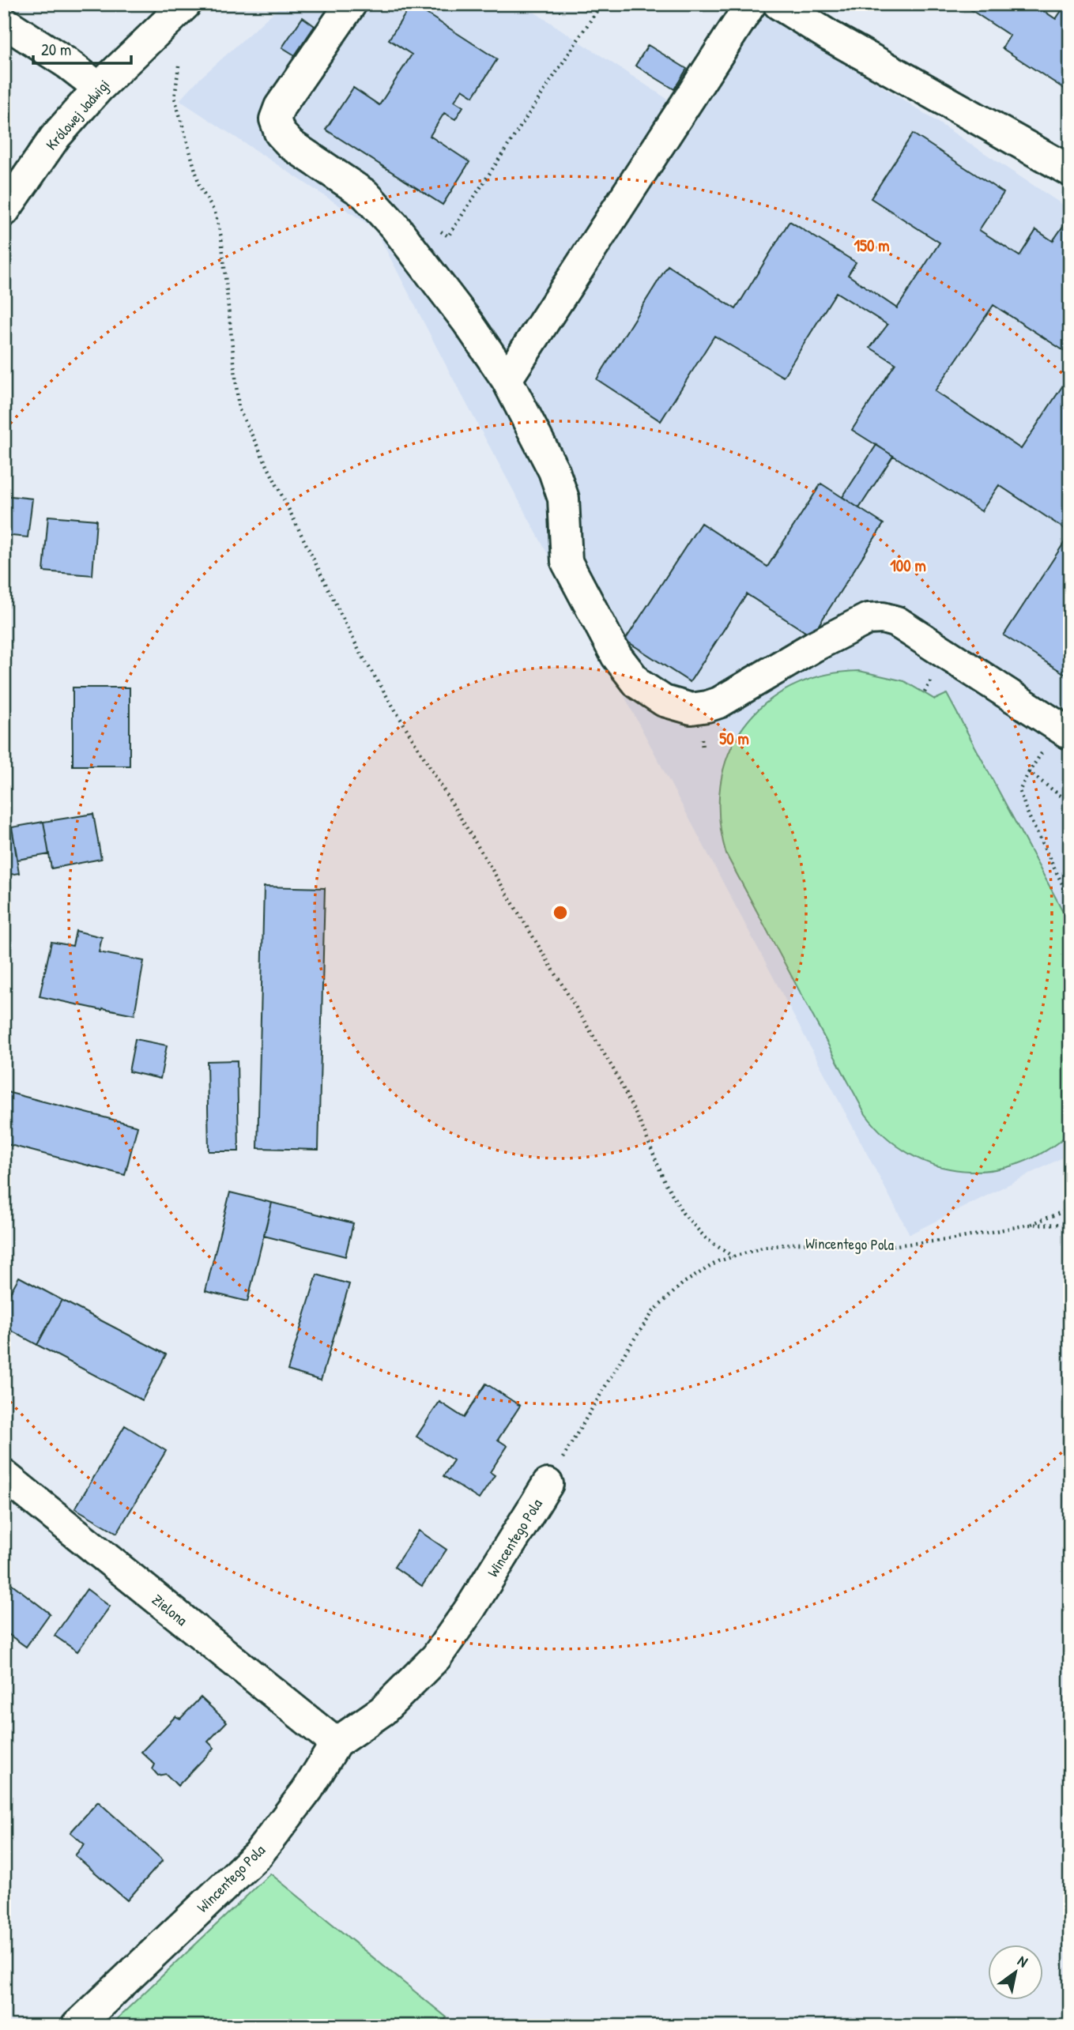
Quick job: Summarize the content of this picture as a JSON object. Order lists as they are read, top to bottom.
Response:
{
  "streets": {
    "street": ["Królowej Jadwigi", "Wincentego Pola", "Zielona"]
  },
  "crossings": [
    ["Wincentego Pola", "Zielona"]
  ],
  "scale_bar": "20 m",
  "north": "top right",
  "rings": ["150 m", "100 m", "50 m"]
}
